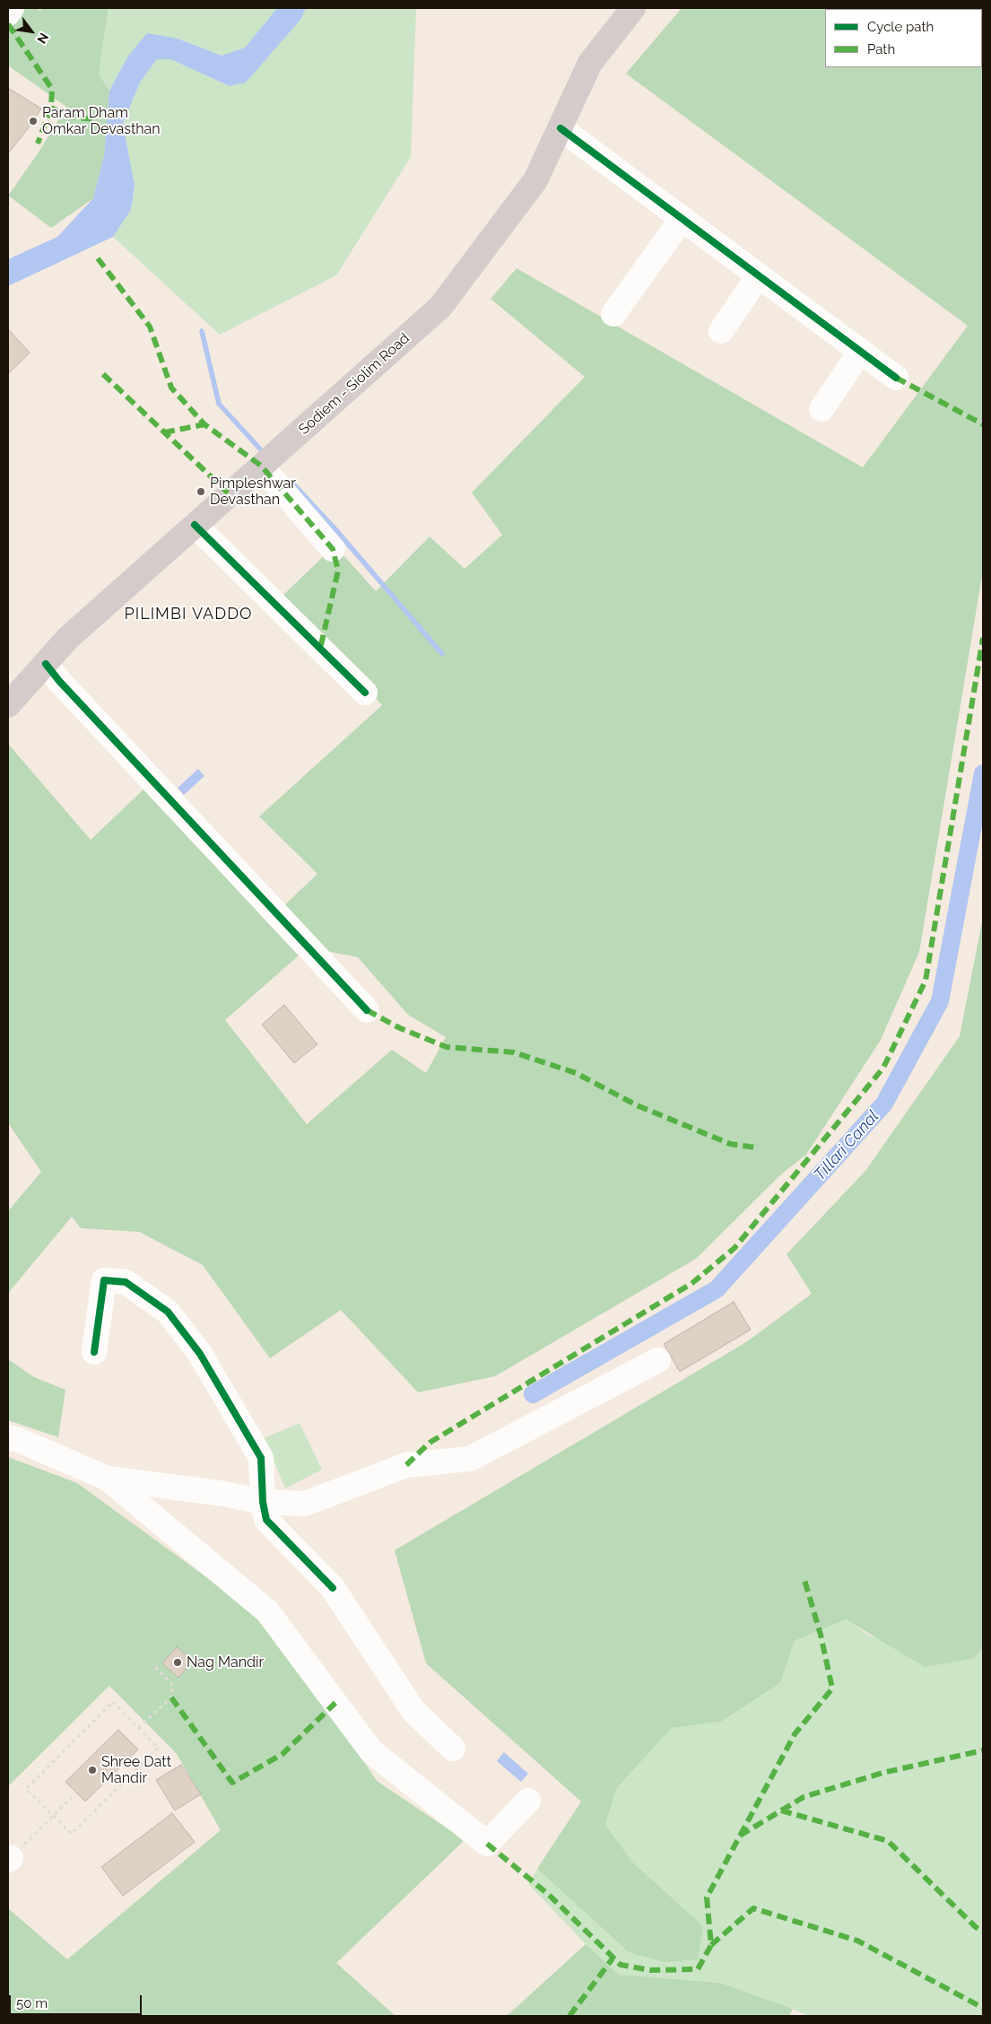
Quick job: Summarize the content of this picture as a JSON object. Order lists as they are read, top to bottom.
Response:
{
  "streets": {
    "main road": ["Sodiem - Siolim Road"]
  },
  "districts": ["PILIMBI VADDO"],
  "water": ["Tillari Canal"],
  "places": [
    "Param Dham Omkar Devasthan",
    "Pimpleshwar Devasthan",
    "Nag Mandir",
    "Shree Datt Mandir"
  ],
  "legend": ["Cycle path", "Path"],
  "scale_bar": "50 m",
  "north": "bottom right"
}
